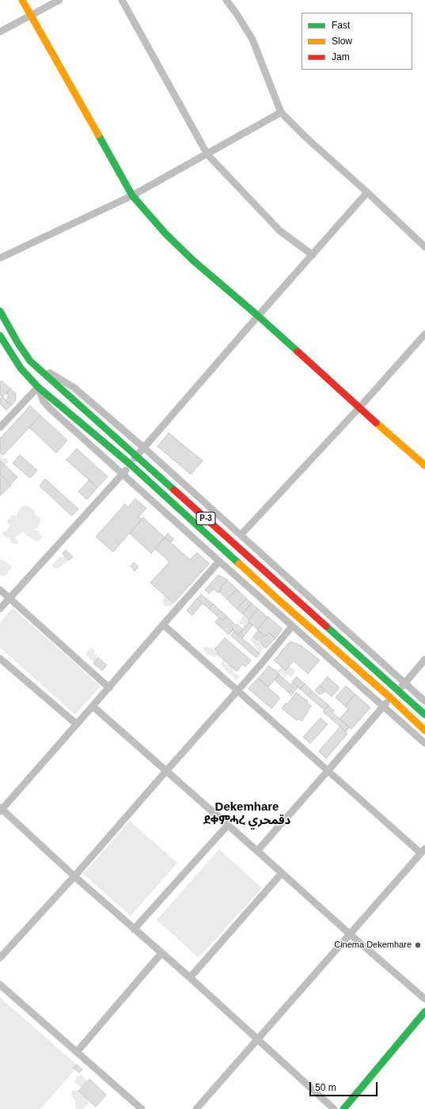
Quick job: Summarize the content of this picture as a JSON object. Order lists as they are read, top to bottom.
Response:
{
  "streets": {
    "main road": ["P-3"]
  },
  "districts": ["Dekemhare ደቀምሓረ دقمحري"],
  "places": ["Cinema Dekemhare"],
  "legend": ["Fast", "Slow", "Jam"],
  "scale_bar": "50 m"
}
